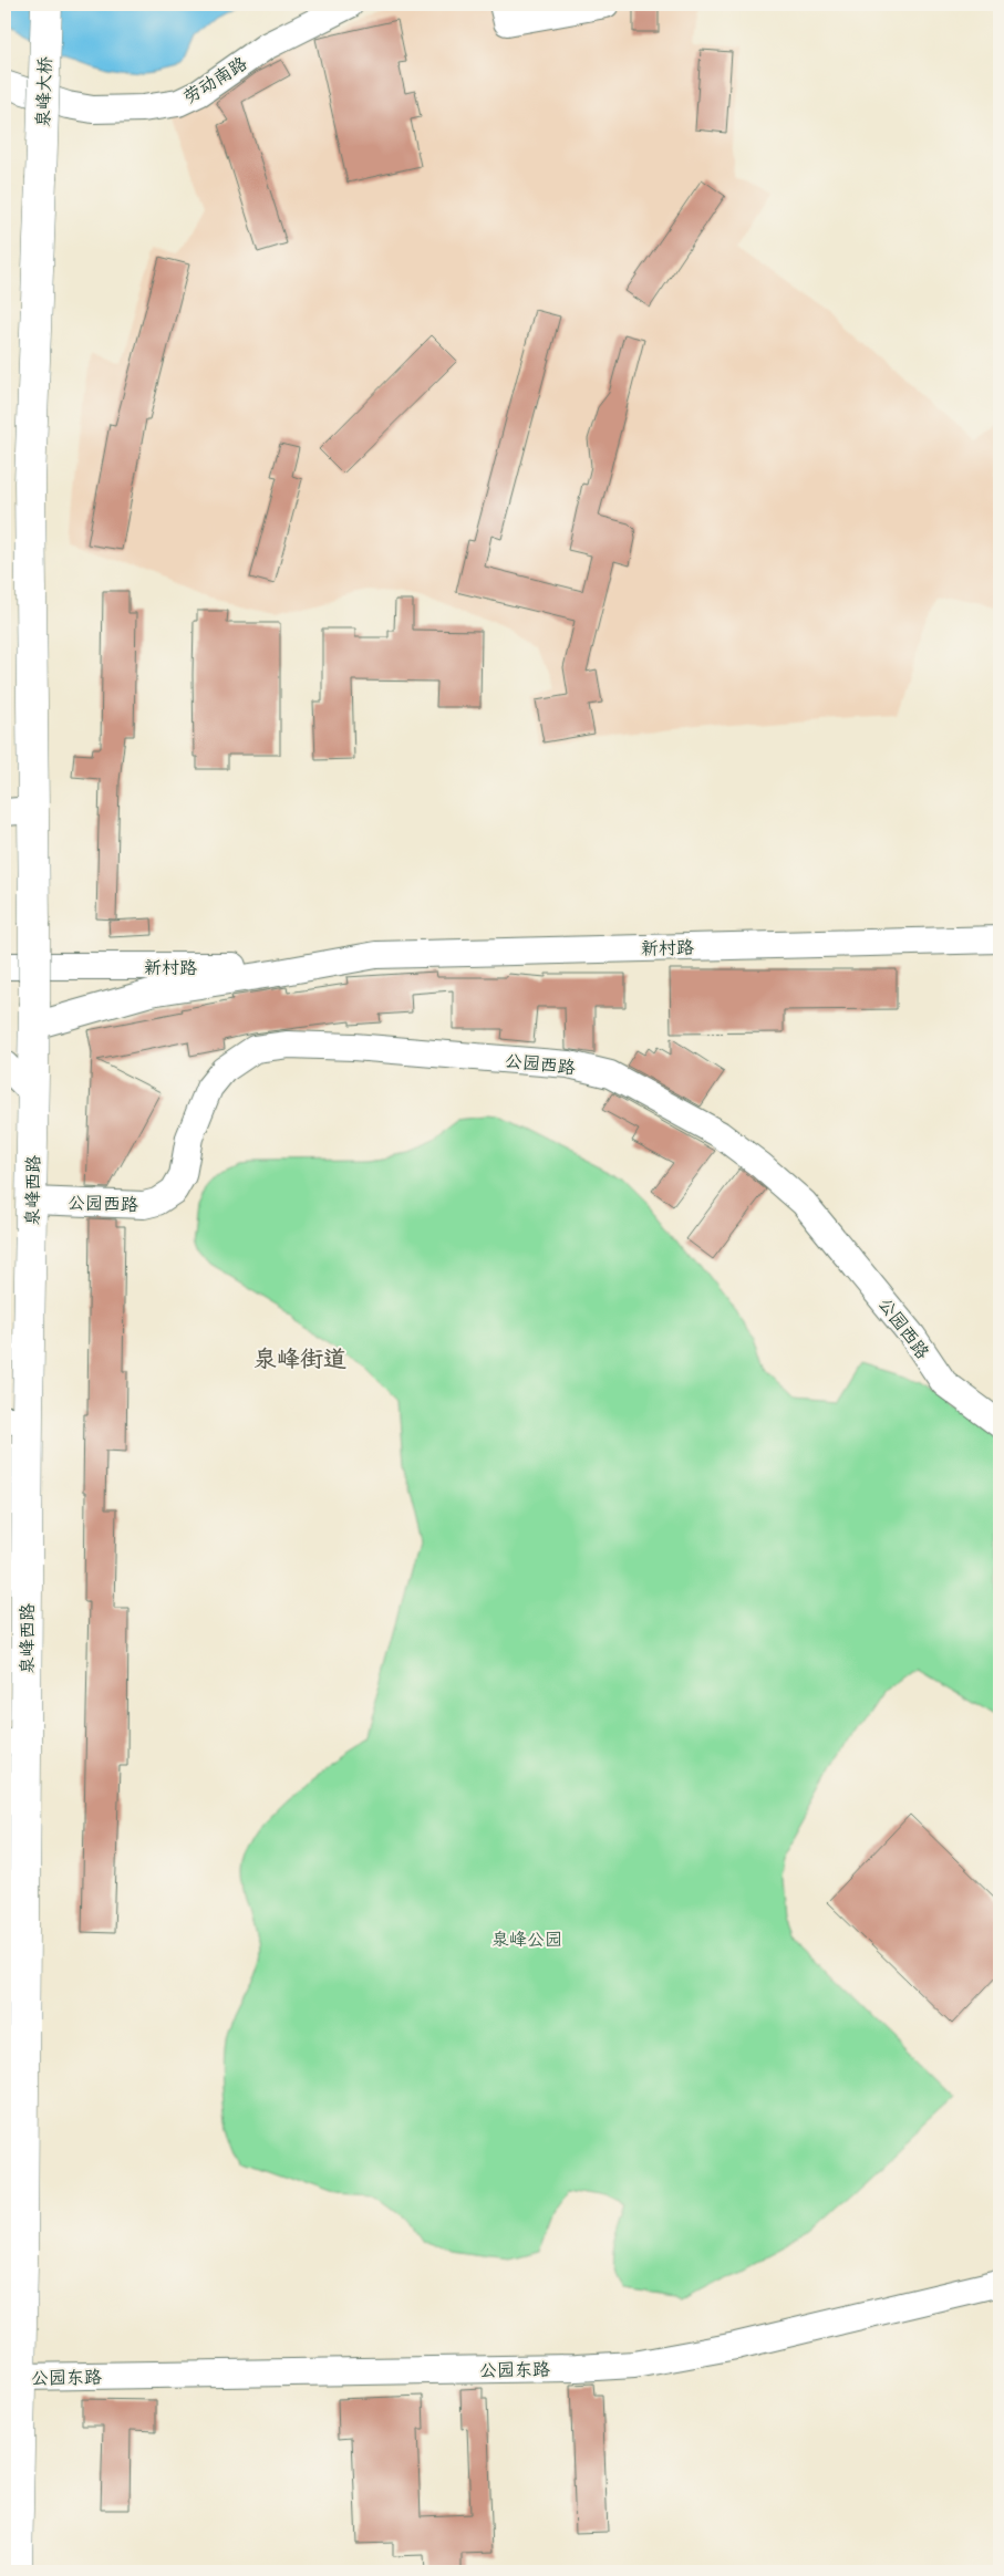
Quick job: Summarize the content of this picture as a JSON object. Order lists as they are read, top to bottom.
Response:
{
  "streets": {
    "highway": ["泉峰大桥", "泉峰西路"],
    "street": [
      "劳动南路",
      "新村路",
      "公园西路",
      "公园东路"
    ]
  },
  "crossings": [
    ["泉峰大桥", "泉峰西路"],
    ["新村路", "泉峰西路"],
    ["公园西路", "泉峰西路"],
    ["泉峰西路", "公园东路"]
  ],
  "districts": ["泉峰街道"],
  "parks": ["泉峰公园"]
}
